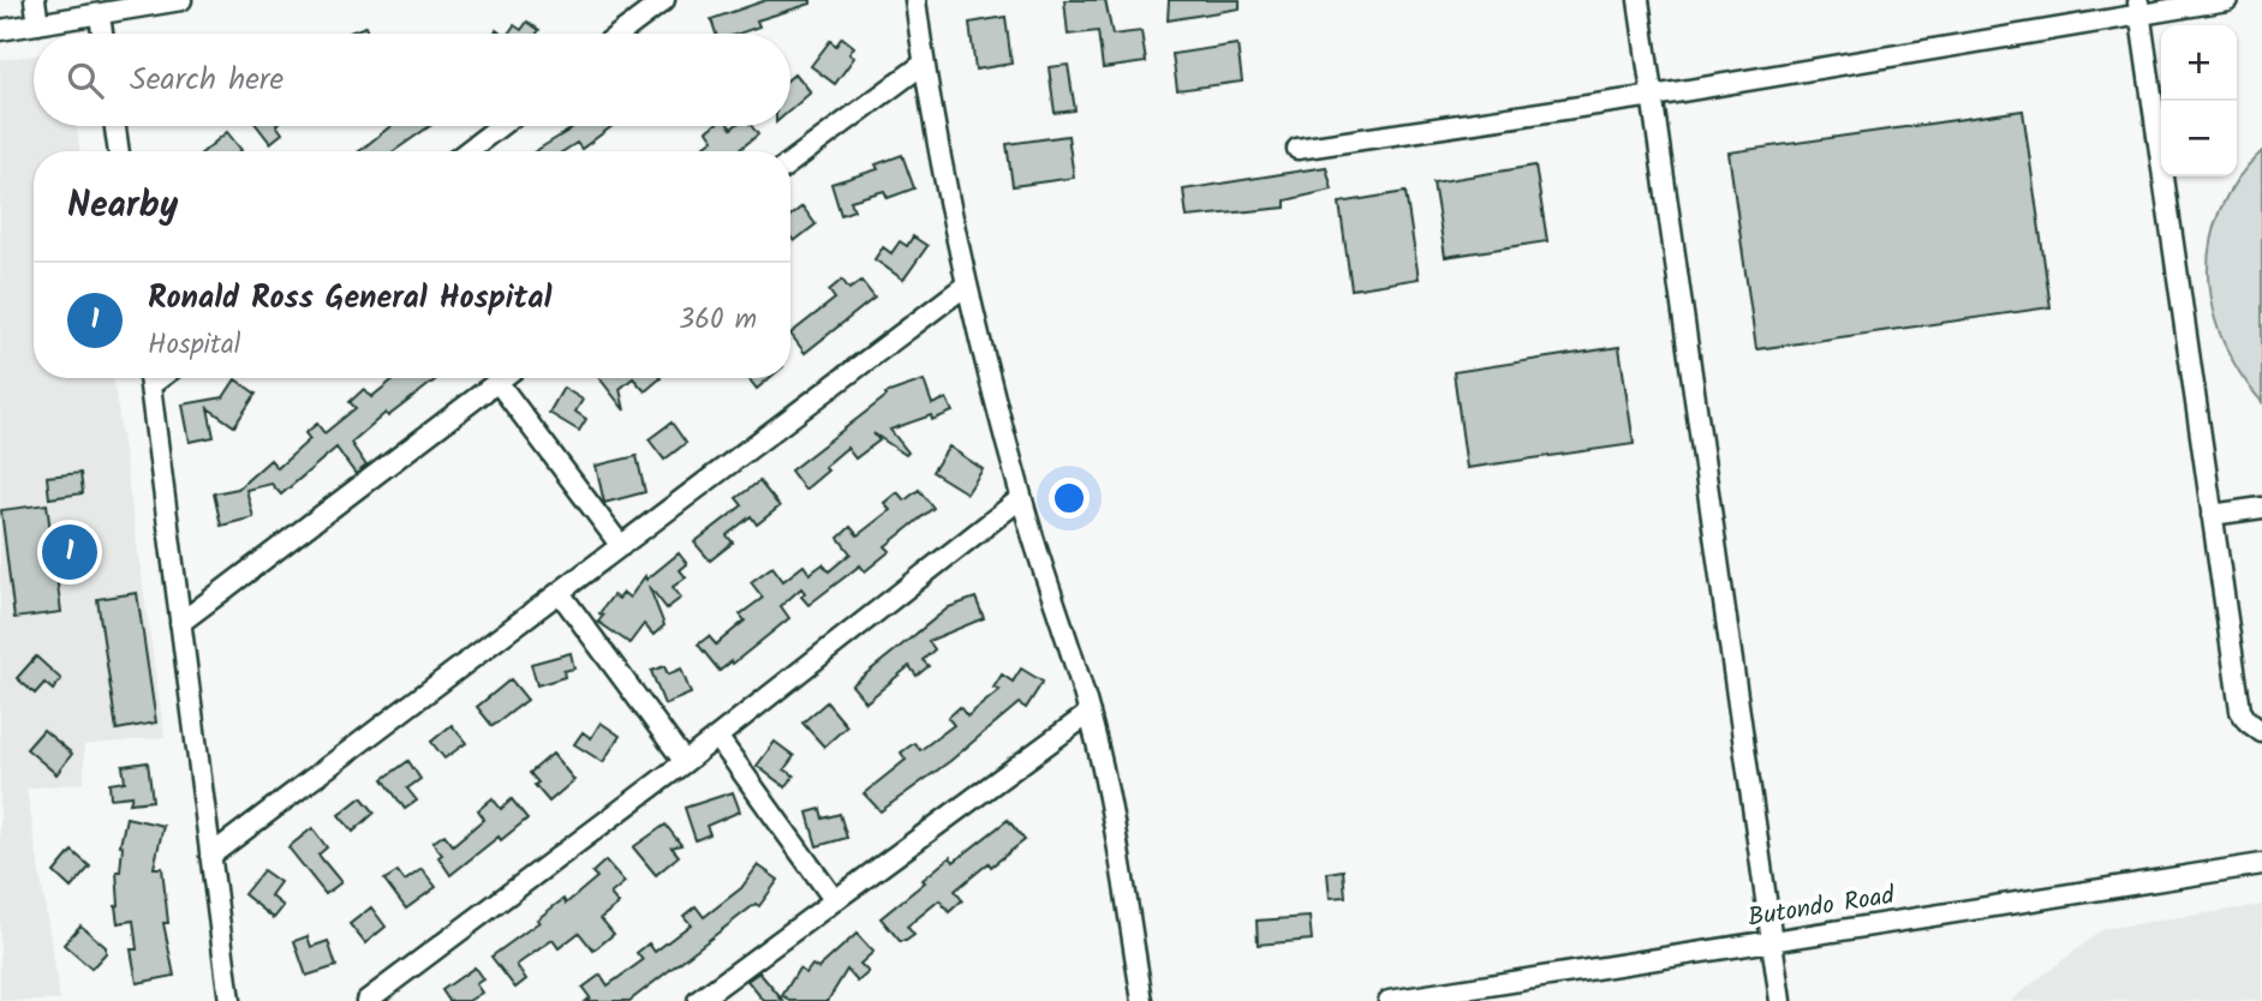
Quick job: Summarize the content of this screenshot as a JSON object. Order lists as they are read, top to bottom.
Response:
{
  "streets": {
    "street": ["Butondo Road"]
  },
  "page": {
    "map_buttons": ["+", "−"],
    "search": "Search here",
    "heading": "Nearby",
    "list": [
      {
        "mark": "1",
        "name": "Ronald Ross General Hospital",
        "note": "Hospital",
        "value": "360 m"
      }
    ],
    "pins": "1"
  }
}
